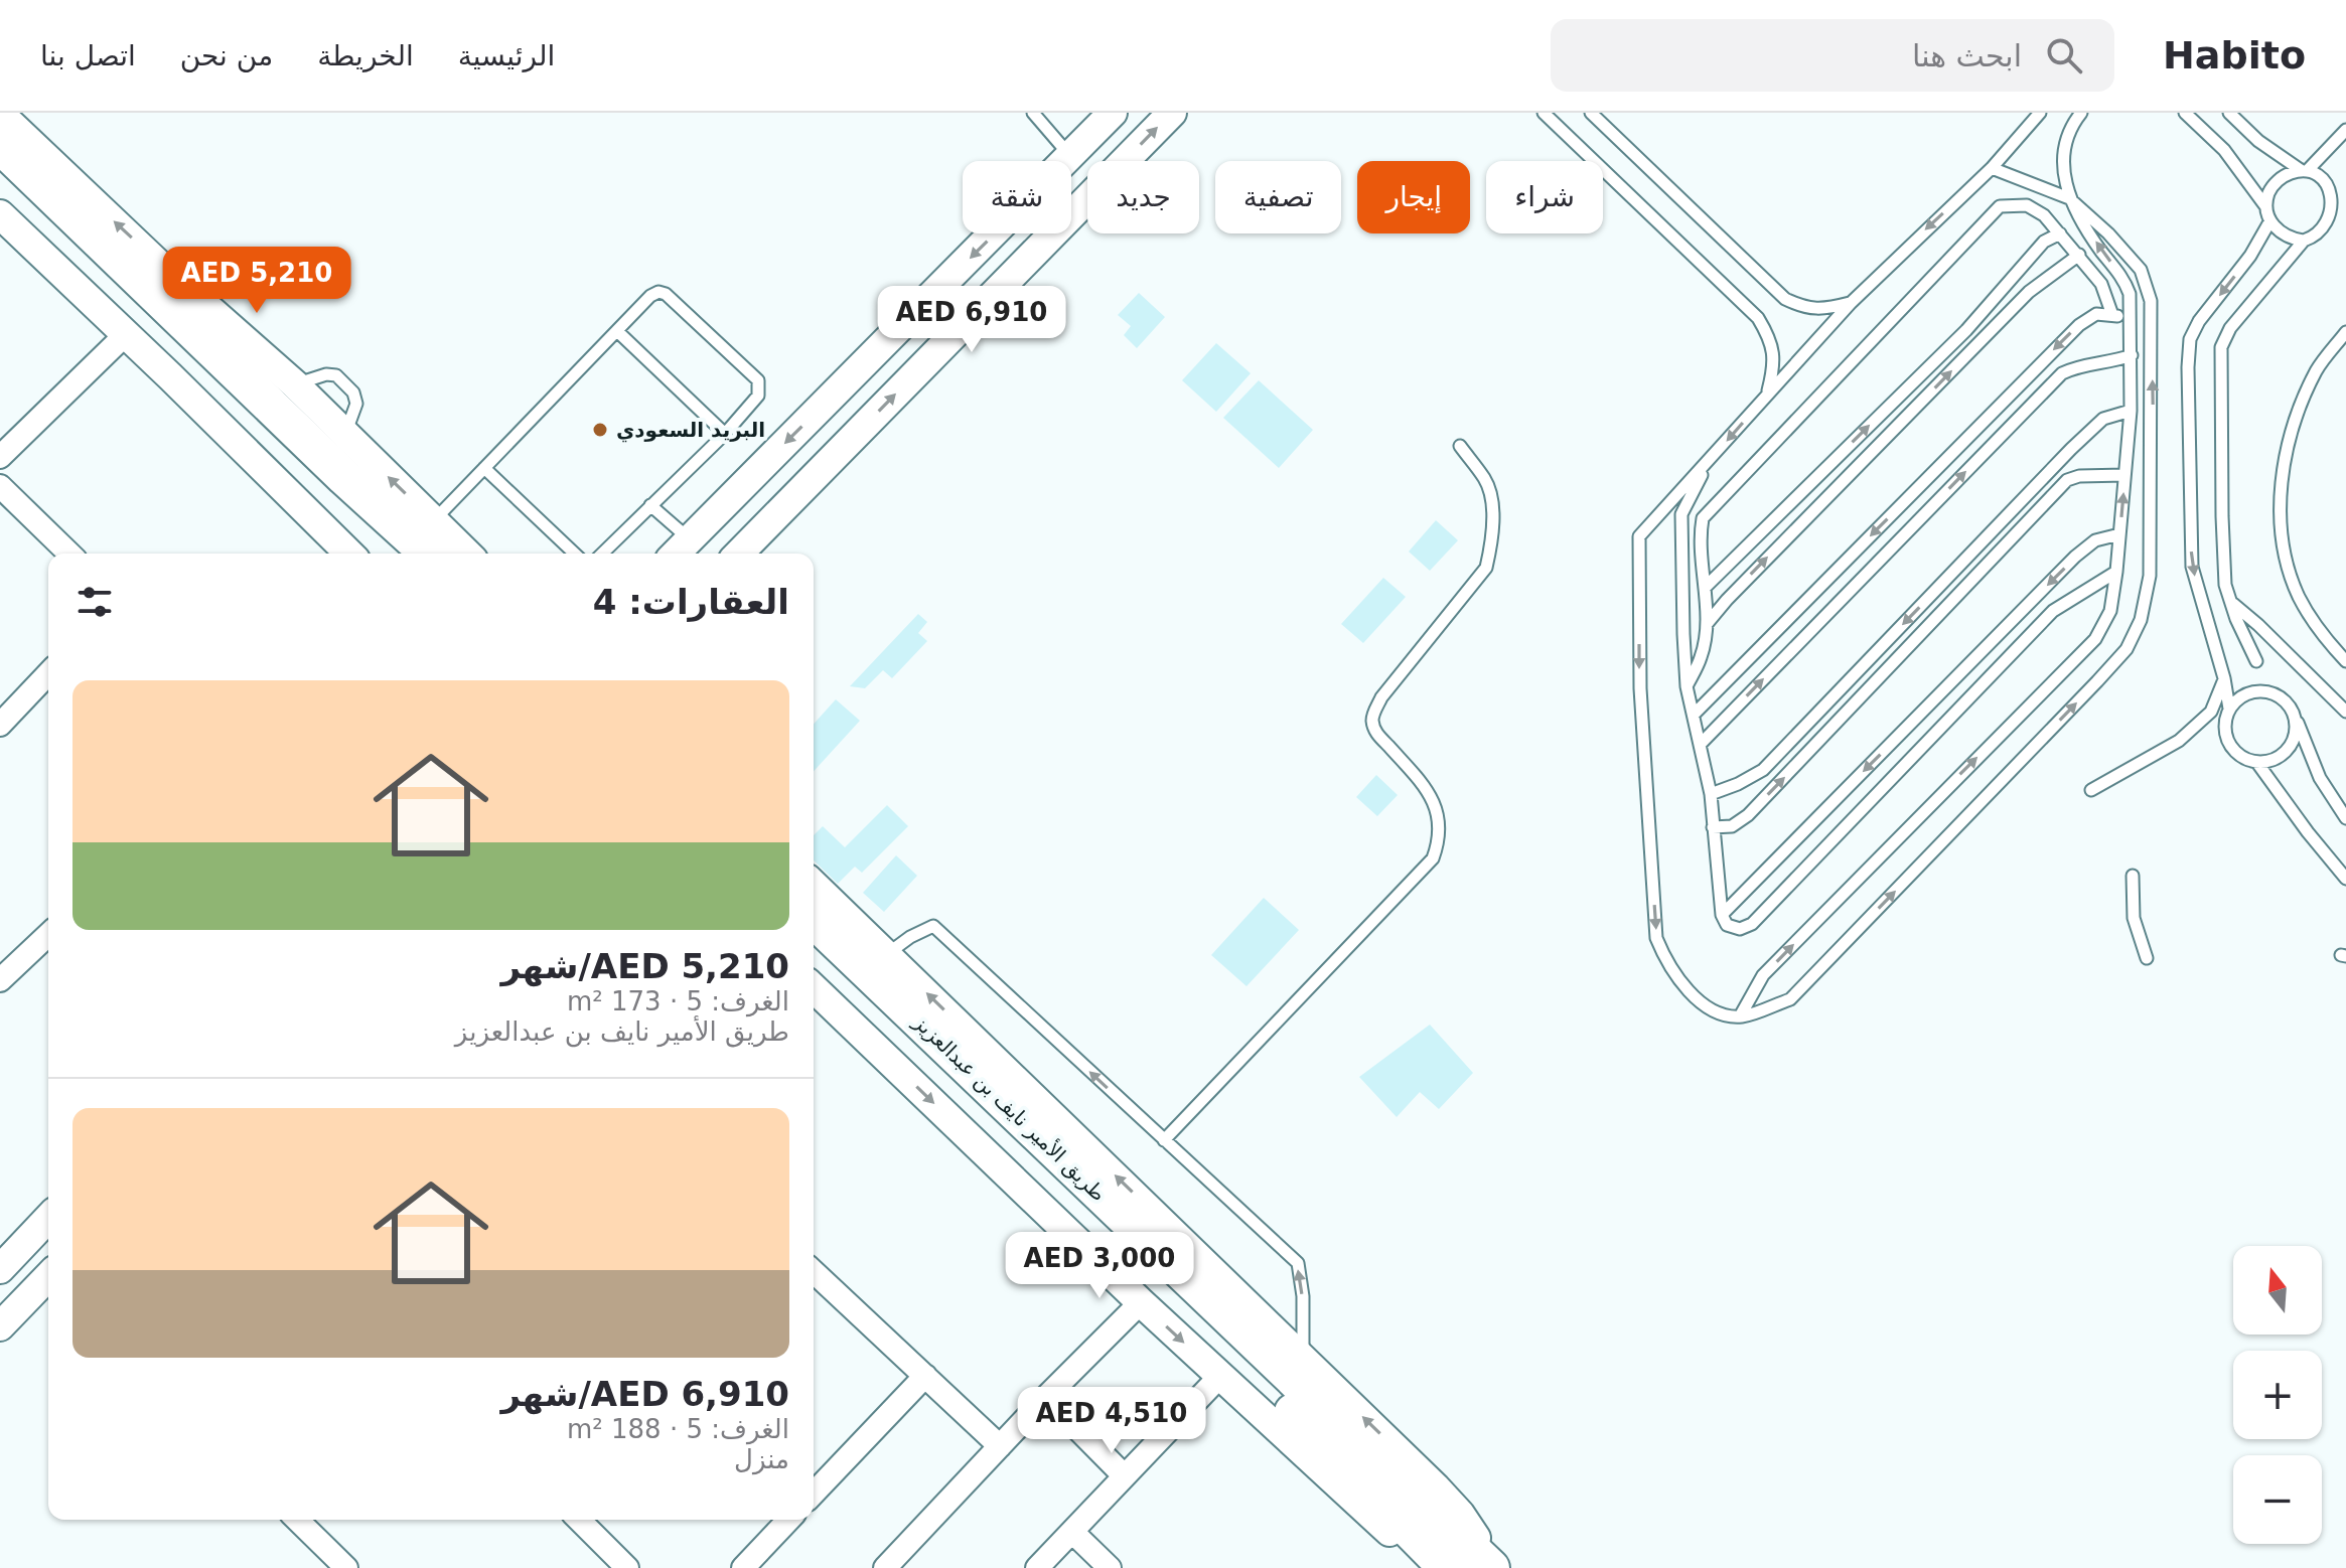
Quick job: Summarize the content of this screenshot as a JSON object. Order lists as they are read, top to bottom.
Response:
{
  "streets": {
    "main road": ["طريق الأمير نايف بن عبدالعزيز"]
  },
  "places": ["البريد السعودي"],
  "north": "top",
  "page": {
    "header": "Habito",
    "search": "ابحث هنا",
    "nav": [
      "الرئيسية",
      "الخريطة",
      "من نحن",
      "اتصل بنا"
    ],
    "chip": [
      "شراء",
      "إيجار",
      "تصفية",
      "جديد",
      "شقة"
    ],
    "price": [
      "AED 5,210",
      "AED 6,910",
      "AED 3,000",
      "AED 4,510"
    ],
    "heading": "العقارات: 4",
    "list": [
      {
        "name": "AED 5,210/شهر",
        "note": "الغرف: 5 · 173 m² · طريق الأمير نايف بن عبدالعزيز"
      },
      {
        "name": "AED 6,910/شهر",
        "note": "الغرف: 5 · 188 m² · منزل"
      }
    ],
    "map_buttons": ["+", "−"]
  }
}
